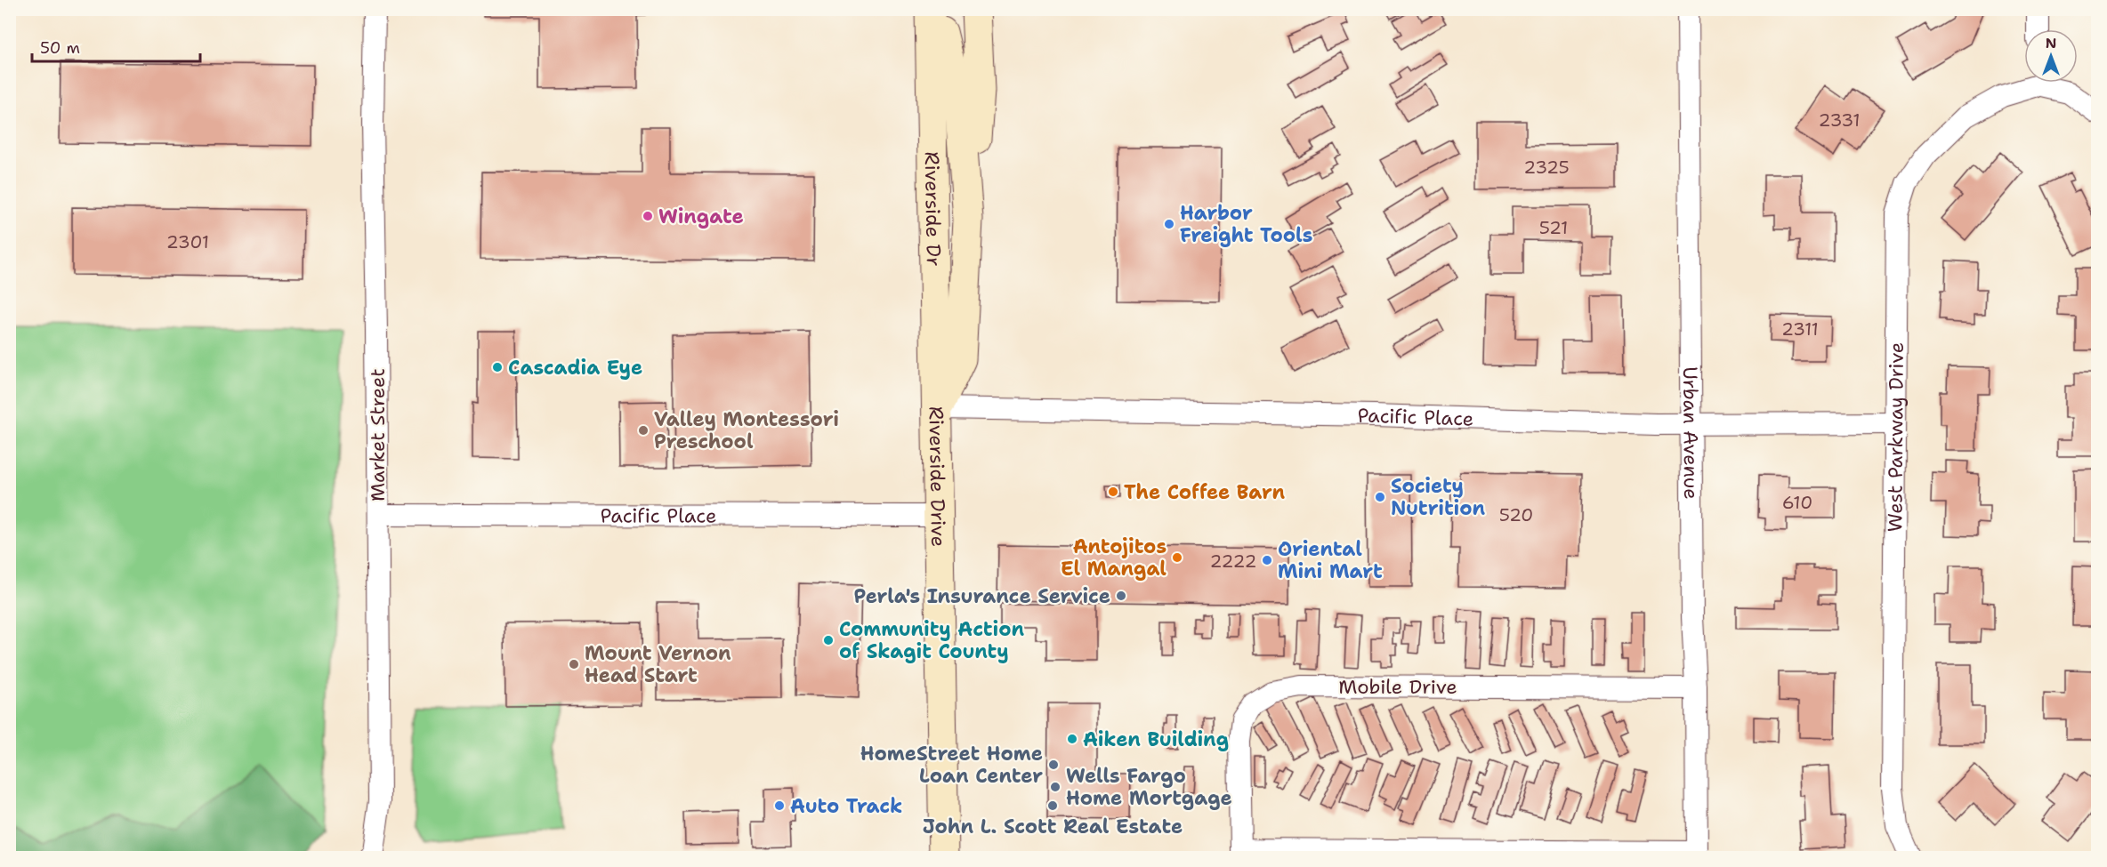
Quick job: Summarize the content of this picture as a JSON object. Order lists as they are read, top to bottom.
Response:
{
  "streets": {
    "main road": ["Riverside Dr", "Riverside Drive"],
    "street": [
      "Pacific Place",
      "Urban Avenue",
      "Market Street",
      "West Parkway Drive",
      "Mobile Drive"
    ]
  },
  "crossings": [
    ["Riverside Dr", "Pacific Place"],
    ["Riverside Dr", "Riverside Drive"],
    ["Pacific Place", "Urban Avenue"],
    ["Pacific Place", "Market Street"],
    ["Pacific Place", "West Parkway Drive"],
    ["Pacific Place", "Riverside Drive"],
    ["Urban Avenue", "Mobile Drive"]
  ],
  "places": [
    "Wingate",
    "Harbor Freight Tools",
    "Cascadia Eye",
    "Valley Montessori Preschool",
    "The Coffee Barn",
    "Society Nutrition",
    "Antojitos El Mangal",
    "Oriental Mini Mart",
    "Perla's Insurance Service",
    "Community Action of Skagit County",
    "Mount Vernon Head Start",
    "Aiken Building",
    "HomeStreet Home Loan Center",
    "Wells Fargo Home Mortgage",
    "Auto Track",
    "John L. Scott Real Estate"
  ],
  "house_numbers": [
    "2331",
    "2325",
    "521",
    "2301",
    "2311",
    "610",
    "520",
    "2222"
  ],
  "scale_bar": "50 m",
  "north": "top"
}
